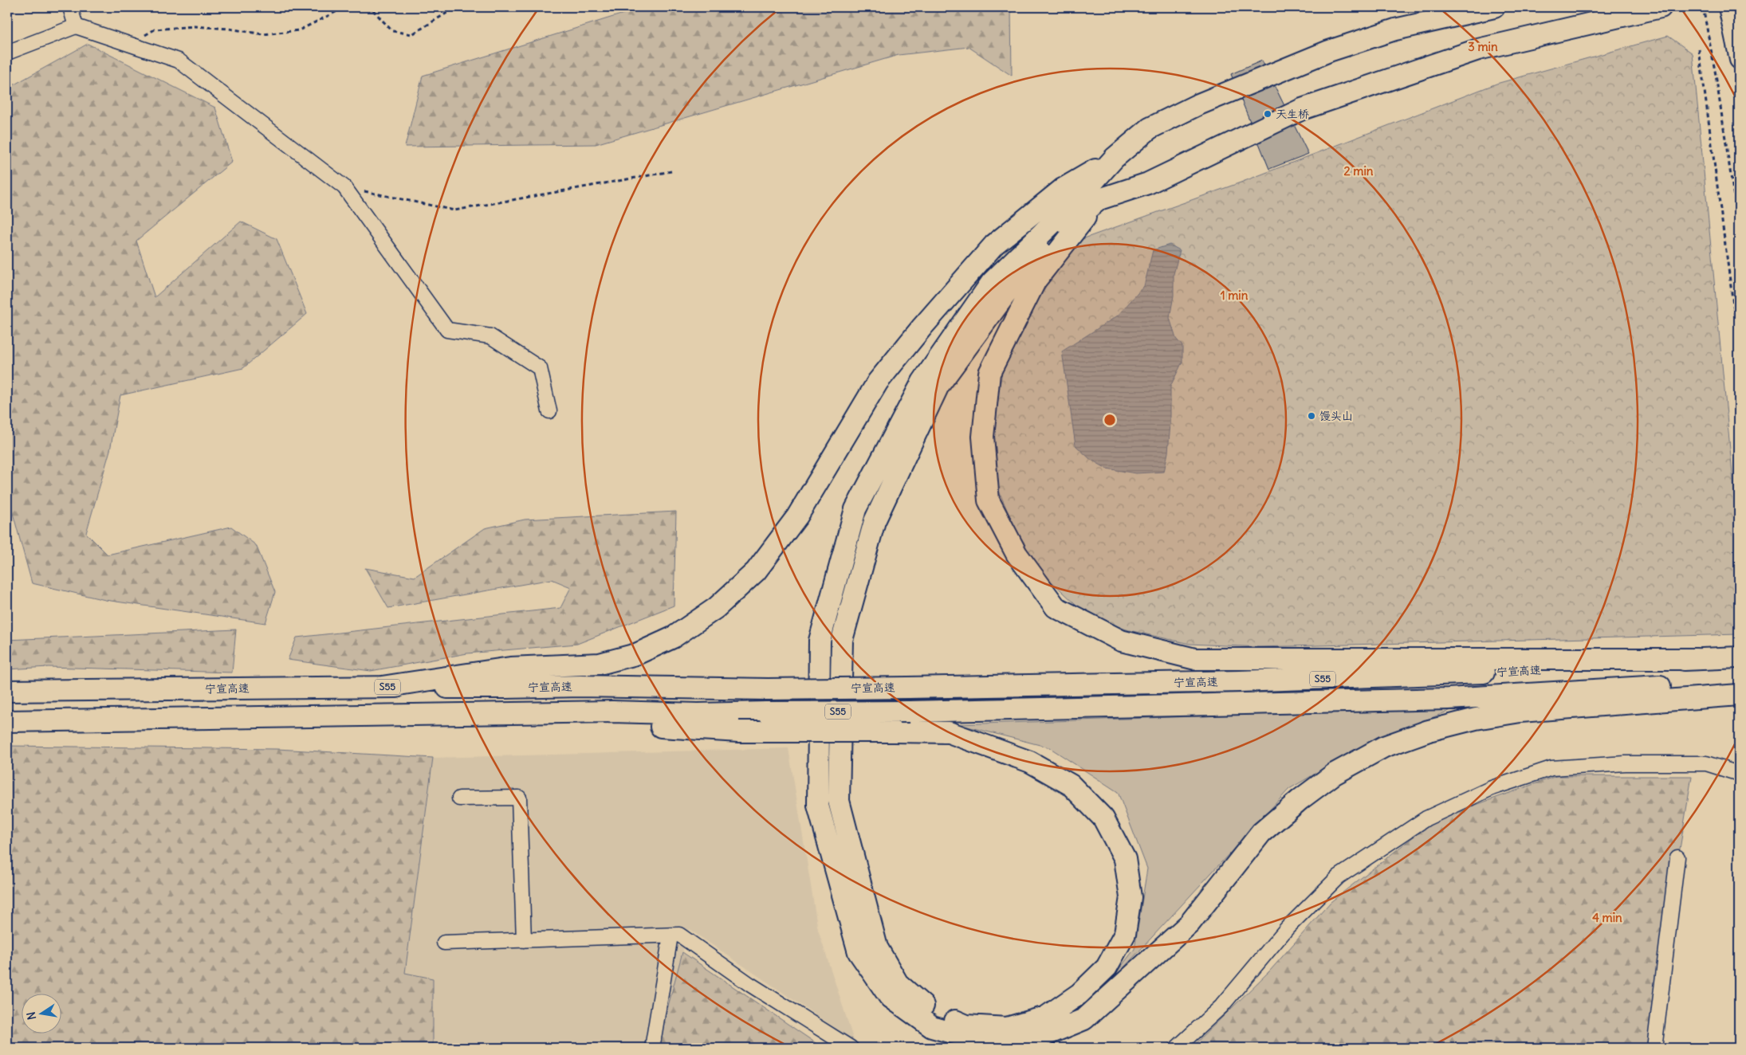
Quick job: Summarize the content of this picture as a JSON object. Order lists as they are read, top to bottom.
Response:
{
  "streets": {
    "highway": ["宁宣高速", "S55"]
  },
  "places": ["天生桥", "馒头山"],
  "north": "left",
  "rings": [
    "3 min",
    "2 min",
    "1 min",
    "4 min"
  ]
}
